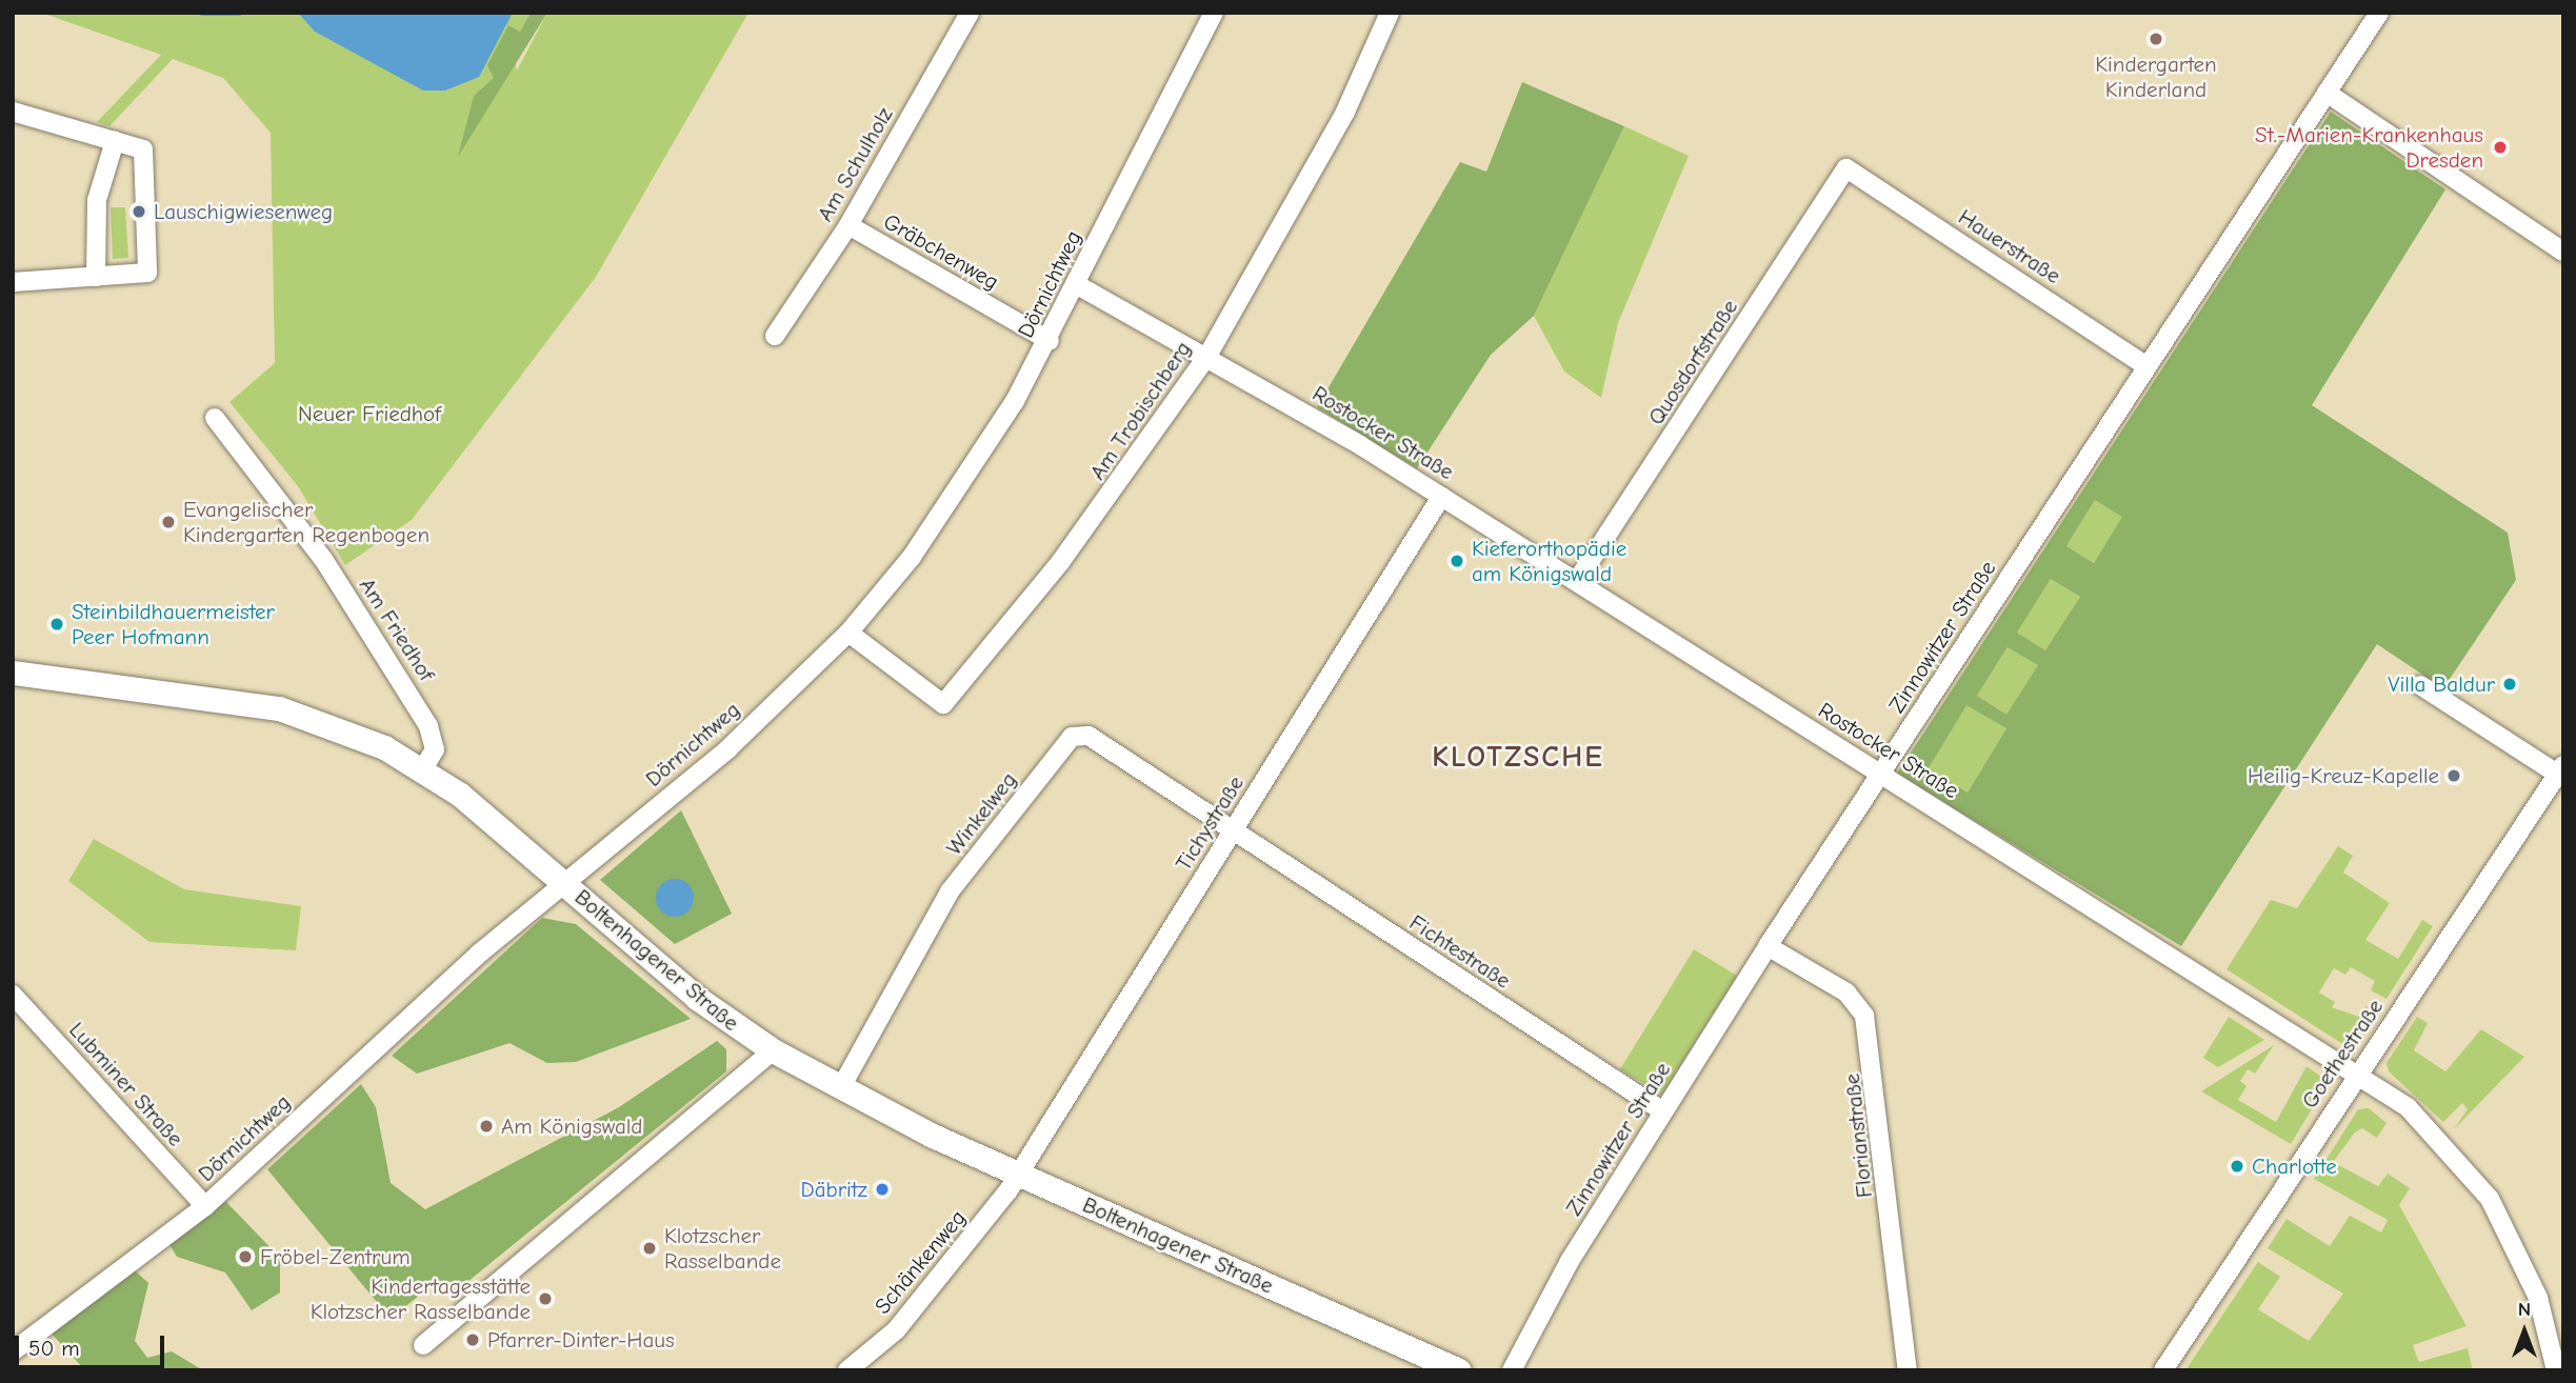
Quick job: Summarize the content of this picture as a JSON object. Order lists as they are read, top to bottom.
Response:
{
  "streets": {
    "street": [
      "Am Schulholz",
      "Hauerstraße",
      "Gräbchenweg",
      "Dörnichtweg",
      "Quosdorfstraße",
      "Am Trobischberg",
      "Rostocker Straße",
      "Am Friedhof",
      "Zinnowitzer Straße",
      "Winkelweg",
      "Tichystraße",
      "Fichtestraße",
      "Boltenhagener Straße",
      "Goethestraße",
      "Lubminer Straße",
      "Florianstraße",
      "Schänkenweg"
    ]
  },
  "crossings": [
    ["Am Schulholz", "Gräbchenweg"],
    ["Hauerstraße", "Quosdorfstraße"],
    ["Hauerstraße", "Zinnowitzer Straße"],
    ["Gräbchenweg", "Dörnichtweg"],
    ["Dörnichtweg", "Am Trobischberg"],
    ["Dörnichtweg", "Rostocker Straße"],
    ["Dörnichtweg", "Boltenhagener Straße"],
    ["Dörnichtweg", "Lubminer Straße"],
    ["Quosdorfstraße", "Rostocker Straße"],
    ["Am Trobischberg", "Rostocker Straße"],
    ["Rostocker Straße", "Zinnowitzer Straße"],
    ["Rostocker Straße", "Tichystraße"],
    ["Rostocker Straße", "Goethestraße"],
    ["Am Friedhof", "Boltenhagener Straße"],
    ["Zinnowitzer Straße", "Fichtestraße"],
    ["Zinnowitzer Straße", "Florianstraße"],
    ["Winkelweg", "Tichystraße"],
    ["Winkelweg", "Fichtestraße"],
    ["Winkelweg", "Boltenhagener Straße"],
    ["Tichystraße", "Fichtestraße"],
    ["Tichystraße", "Boltenhagener Straße"],
    ["Tichystraße", "Schänkenweg"],
    ["Boltenhagener Straße", "Schänkenweg"]
  ],
  "districts": ["KLOTZSCHE"],
  "parks": ["Neuer Friedhof"],
  "places": [
    "Kindergarten Kinderland",
    "St.-Marien-Krankenhaus Dresden",
    "Lauschigwiesenweg",
    "Evangelischer Kindergarten Regenbogen",
    "Kieferorthopädie am Königswald",
    "Steinbildhauermeister Peer Hofmann",
    "Villa Baldur",
    "Heilig-Kreuz-Kapelle",
    "Am Königswald",
    "Charlotte",
    "Däbritz",
    "Klotzscher Rasselbande",
    "Fröbel-Zentrum",
    "Kindertagesstätte Klotzscher Rasselbande",
    "Pfarrer-Dinter-Haus"
  ],
  "scale_bar": "50 m",
  "north": "top"
}
